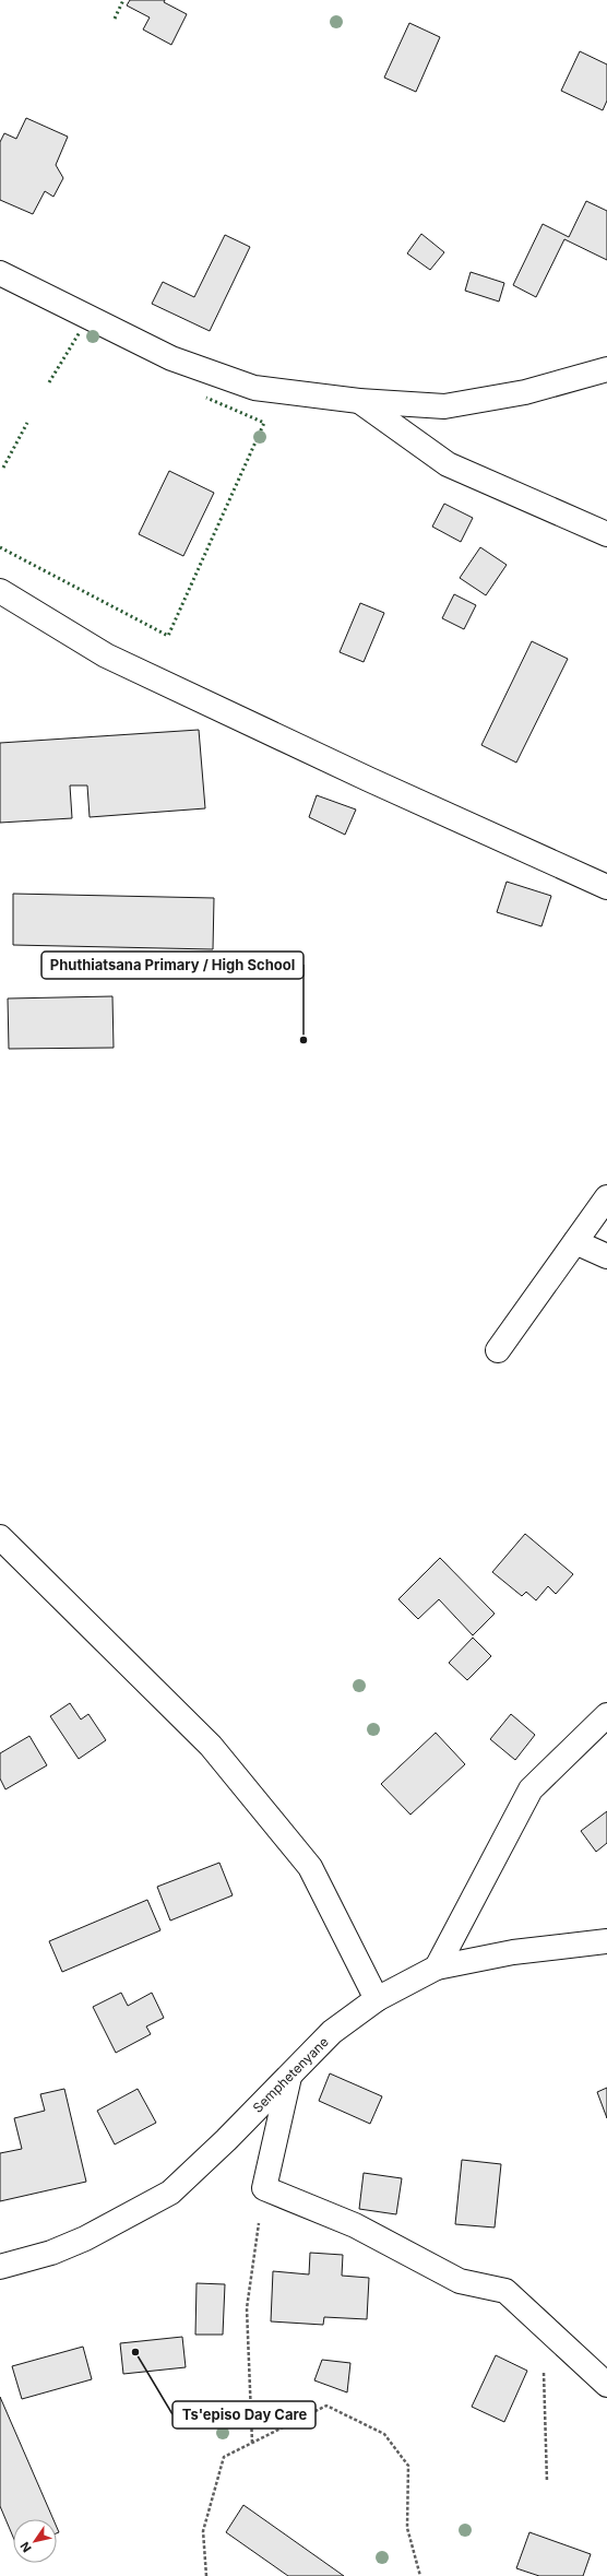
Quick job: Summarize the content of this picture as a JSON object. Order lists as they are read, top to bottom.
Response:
{
  "streets": {
    "street": ["Semphetenyane"]
  },
  "places": ["Phuthiatsana Primary / High School", "Ts'episo Day Care"],
  "north": "bottom left"
}
